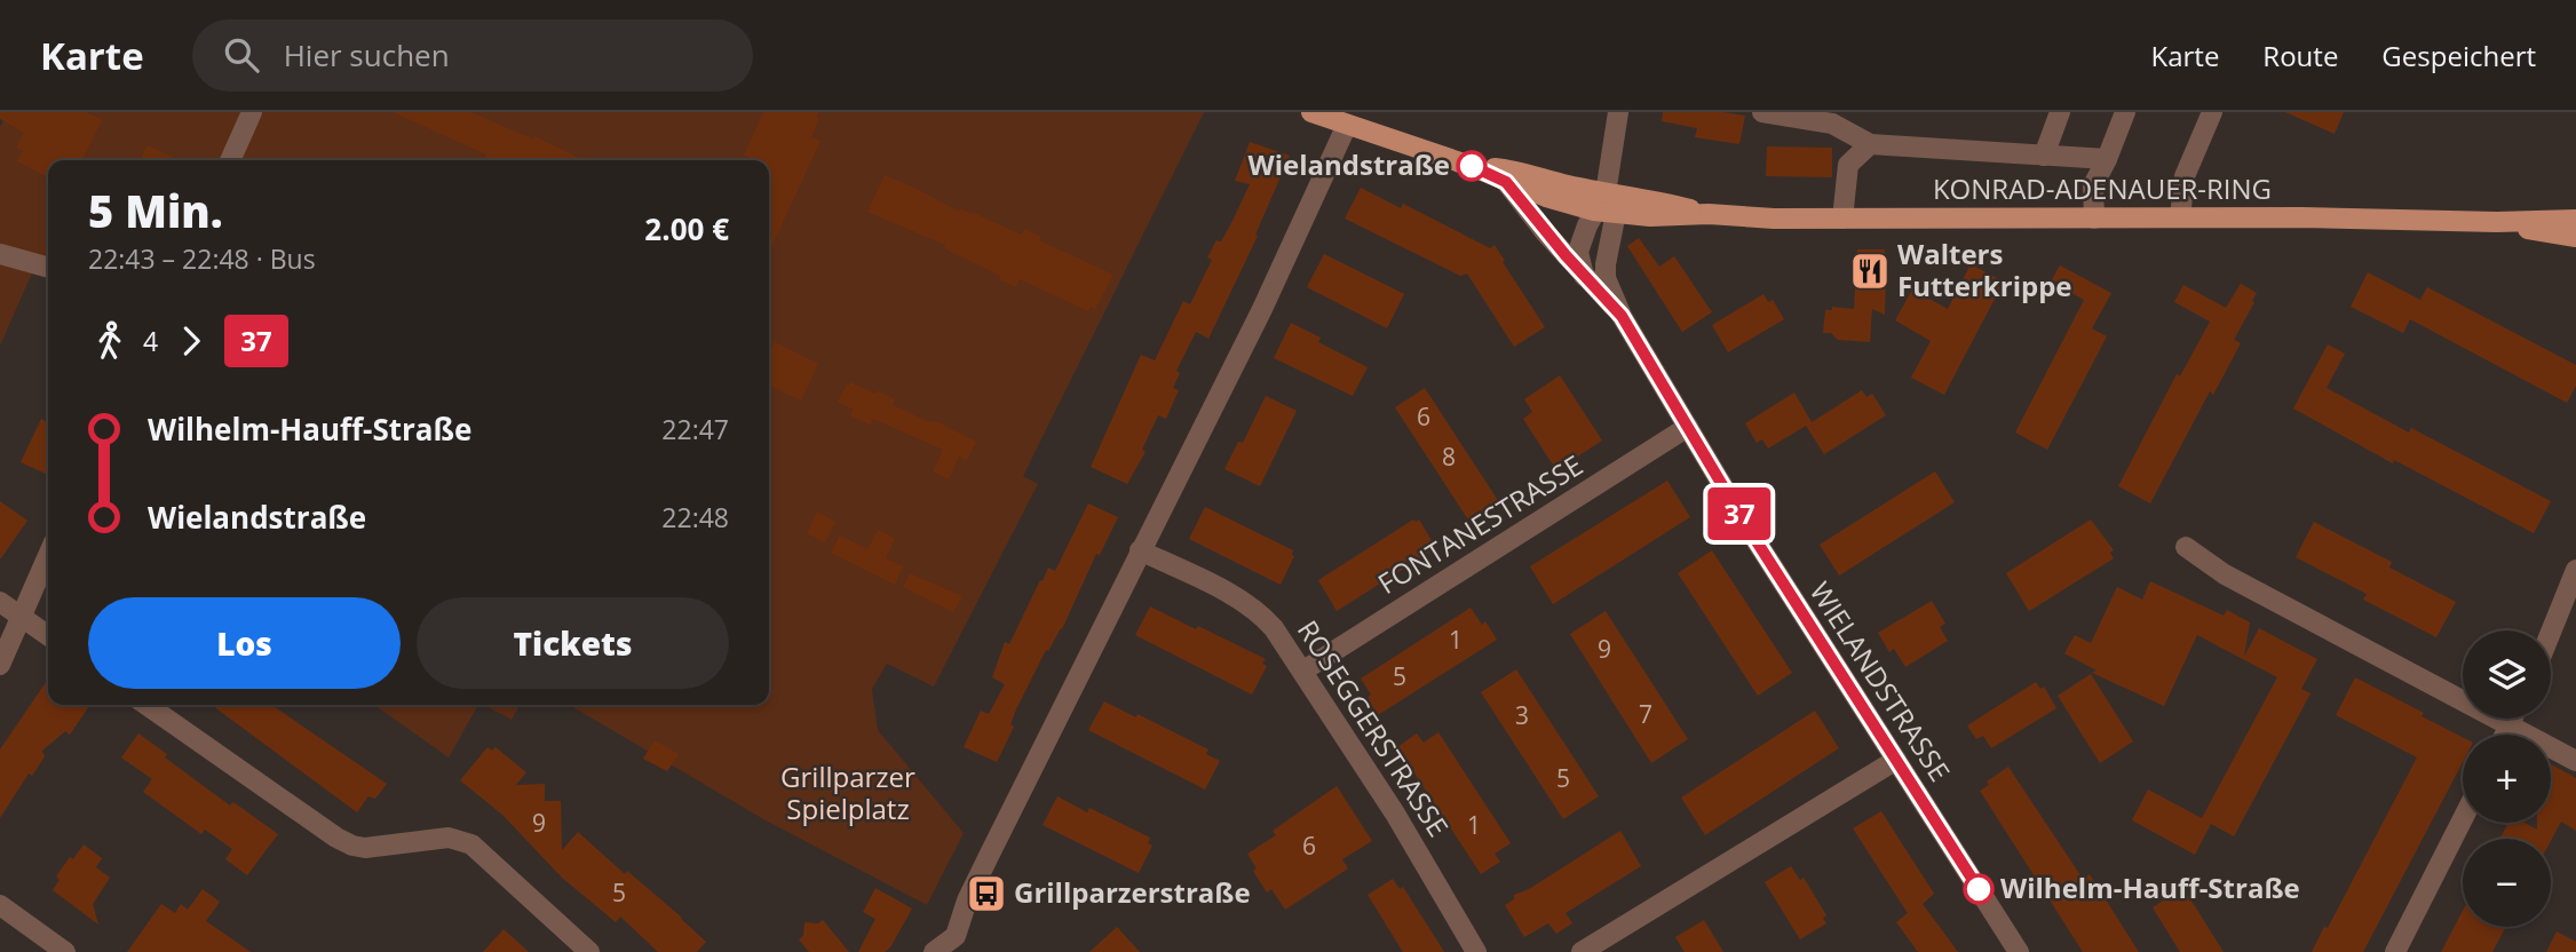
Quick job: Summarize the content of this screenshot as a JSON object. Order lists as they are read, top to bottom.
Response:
{
  "streets": {
    "main road": ["KONRAD-ADENAUER-RING"],
    "street": ["FONTANESTRASSE", "WIELANDSTRASSE", "ROSEGGERSTRASSE"]
  },
  "crossings": [
    ["KONRAD-ADENAUER-RING", "WIELANDSTRASSE"],
    ["FONTANESTRASSE", "WIELANDSTRASSE"],
    ["FONTANESTRASSE", "ROSEGGERSTRASSE"]
  ],
  "parks": ["Grillparzer Spielplatz"],
  "places": {
    "other": ["Wielandstraße", "Wilhelm-Hauff-Straße"],
    "restaurant": ["Walters Futterkrippe"],
    "bus stop": ["Grillparzerstraße"]
  },
  "lines": ["bus line 37"],
  "house_numbers": [
    "6",
    "8",
    "1",
    "9",
    "5",
    "7",
    "3",
    "5",
    "9",
    "1",
    "6",
    "5"
  ],
  "page": {
    "header": "Karte",
    "search": "Hier suchen",
    "nav": ["Karte", "Route", "Gespeichert"],
    "on_map": "37",
    "heading": ["5 Min.", "22:43 – 22:48 · Bus", "2.00 €"],
    "legs": ["4", "37"],
    "list": [
      {
        "name": "Wilhelm-Hauff-Straße",
        "value": "22:47"
      },
      {
        "name": "Wielandstraße",
        "value": "22:48"
      }
    ],
    "buttons": ["Los", "Tickets"],
    "map_buttons": ["+", "−"]
  }
}
